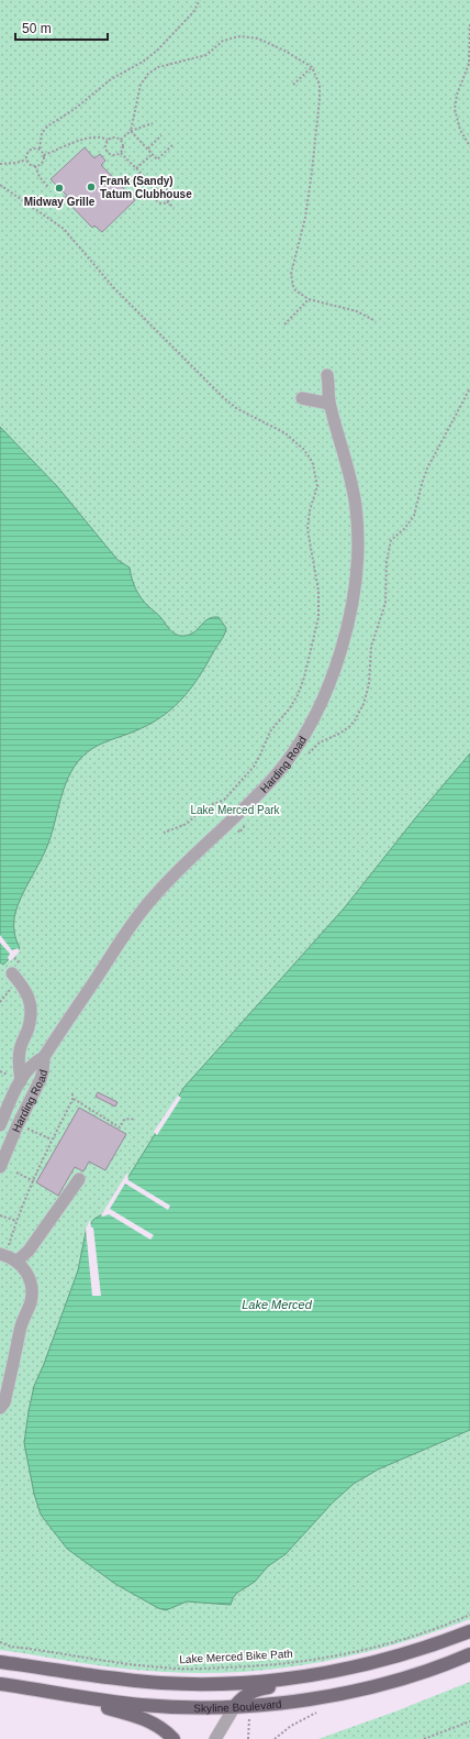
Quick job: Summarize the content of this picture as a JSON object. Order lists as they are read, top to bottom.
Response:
{
  "streets": {
    "main road": ["Skyline Boulevard"],
    "street": ["Harding Road"],
    "path": ["Lake Merced Bike Path"]
  },
  "water": ["Lake Merced"],
  "parks": ["Lake Merced Park"],
  "places": ["Frank (Sandy) Tatum Clubhouse", "Midway Grille"],
  "scale_bar": "50 m"
}
